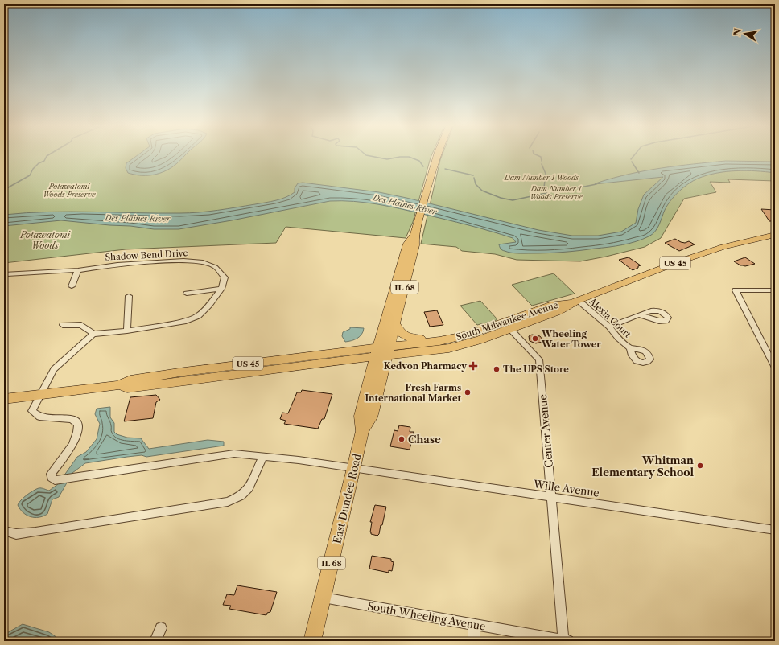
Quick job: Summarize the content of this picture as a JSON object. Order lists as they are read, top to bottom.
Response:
{
  "streets": {
    "main road": [
      "US 45",
      "IL 68",
      "South Milwaukee Avenue",
      "East Dundee Road"
    ],
    "street": [
      "Shadow Bend Drive",
      "Alexia Court",
      "Center Avenue",
      "Wille Avenue",
      "South Wheeling Avenue"
    ]
  },
  "crossings": [
    ["US 45", "South Milwaukee Avenue"],
    ["US 45", "Wille Avenue"],
    ["US 45", "East Dundee Road"],
    ["Alexia Court", "South Milwaukee Avenue"],
    ["South Milwaukee Avenue", "Center Avenue"],
    ["South Milwaukee Avenue", "East Dundee Road"],
    ["Center Avenue", "Wille Avenue"],
    ["Center Avenue", "South Wheeling Avenue"],
    ["Wille Avenue", "East Dundee Road"],
    ["East Dundee Road", "South Wheeling Avenue"]
  ],
  "water": ["Des Plaines River"],
  "parks": [
    "Dam Number 1 Woods",
    "Potawatomi Woods Preserve",
    "Dam Number 1 Woods Preserve",
    "Potawatomi Woods"
  ],
  "places": {
    "other": [
      "Wheeling Water Tower",
      "The UPS Store",
      "Fresh Farms International Market",
      "Chase",
      "Whitman Elementary School"
    ],
    "health": ["Kedvon Pharmacy"]
  },
  "north": "left"
}
